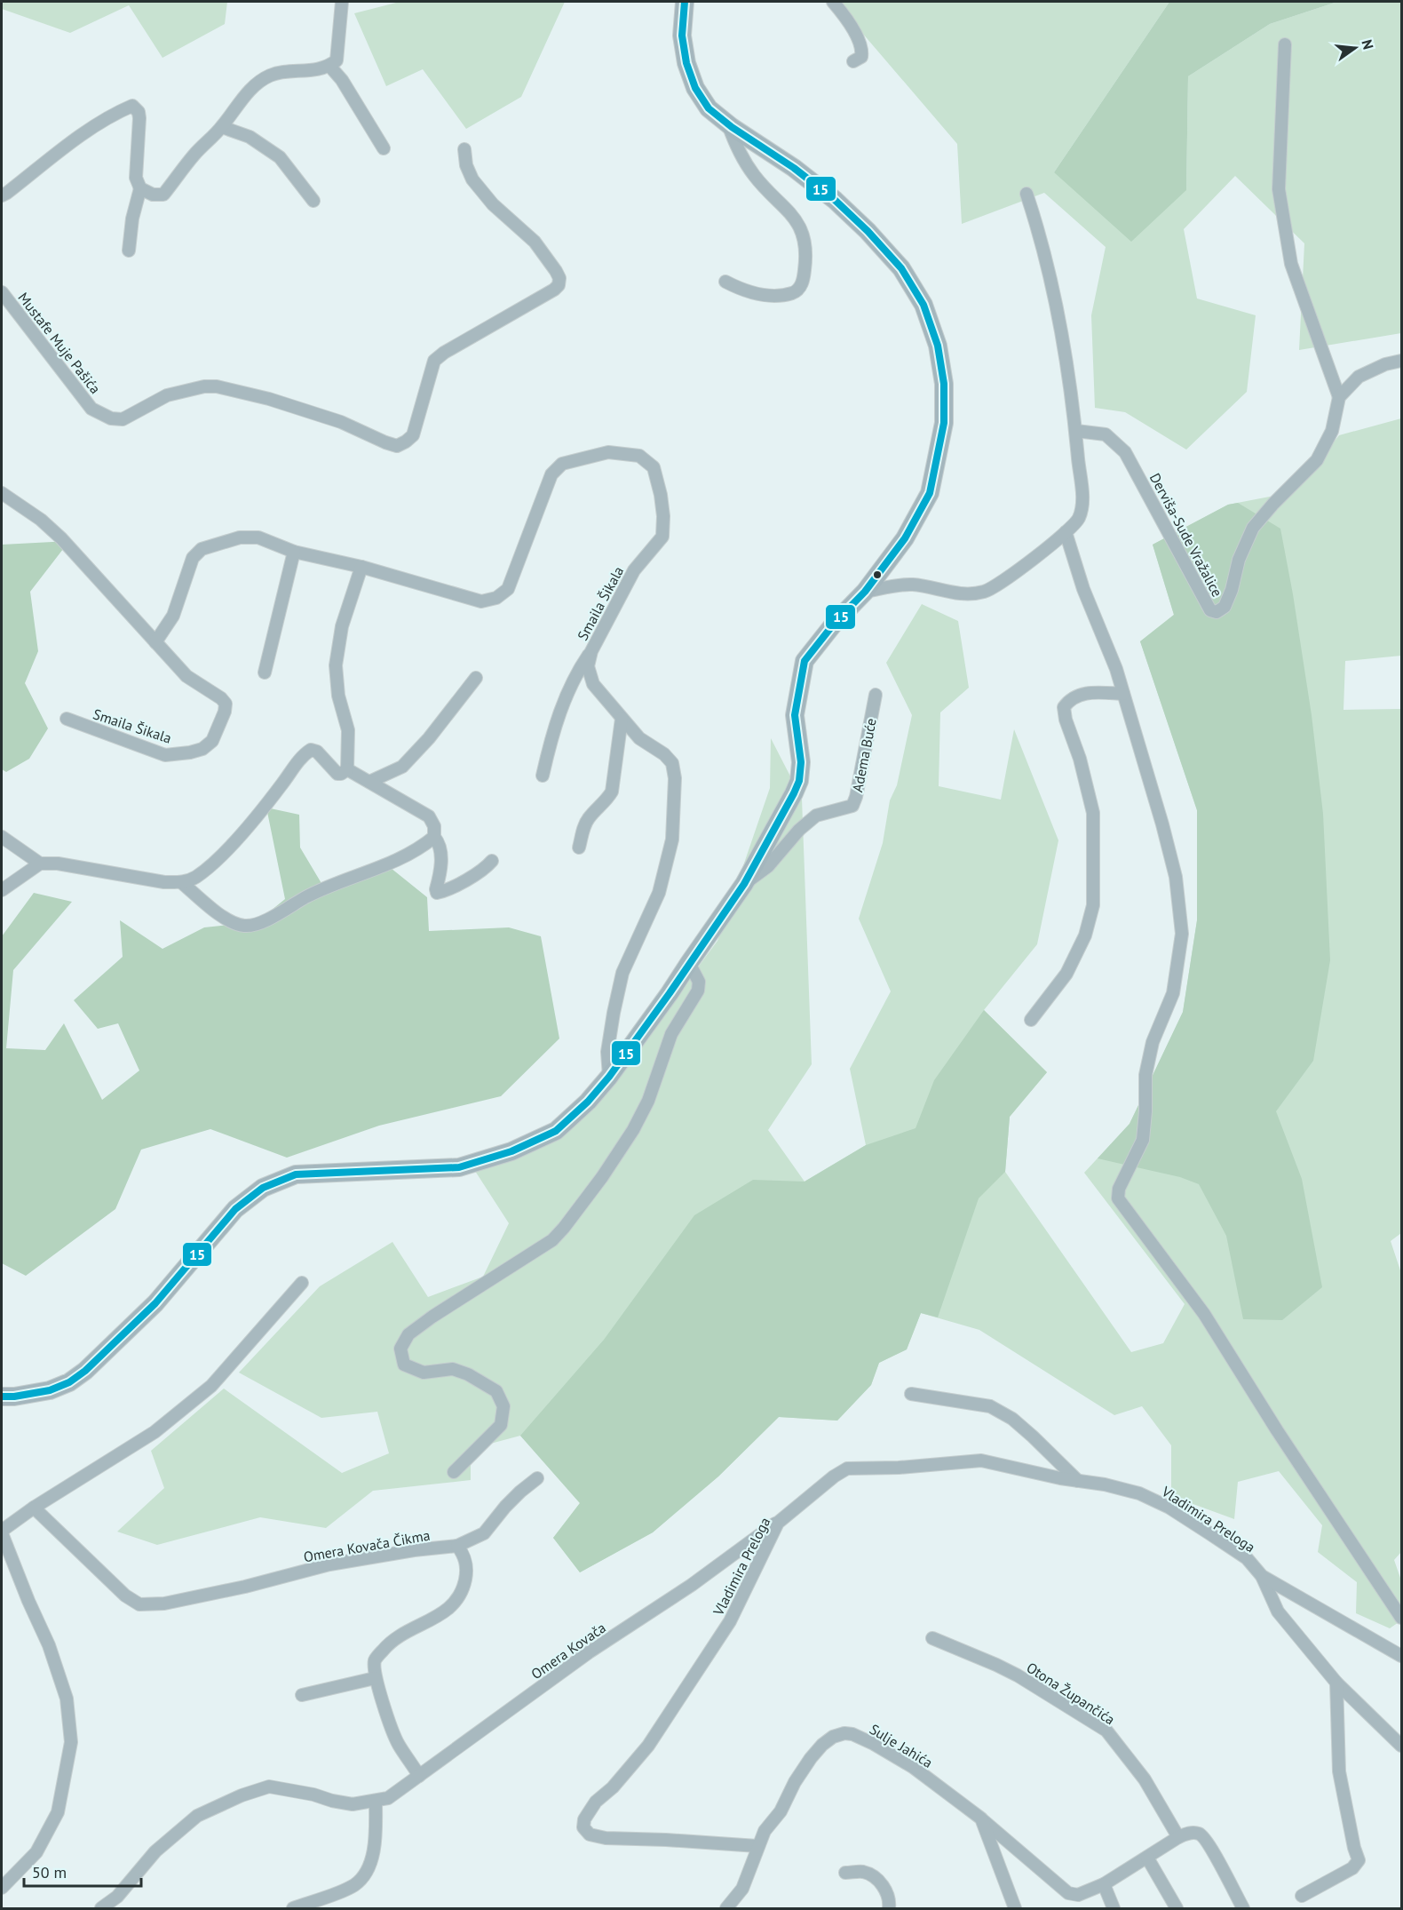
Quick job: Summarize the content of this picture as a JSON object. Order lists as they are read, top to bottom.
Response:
{
  "streets": {
    "street": [
      "Mustafe Muje Pašića",
      "Derviša-Sude Vražalice",
      "Smaila Šikala",
      "Adema Buće",
      "Vladimira Preloga",
      "Omera Kovača Čikma",
      "Omera Kovača",
      "Otona Župančića",
      "Sulje Jahića"
    ]
  },
  "crossings": [
    ["Smaila Šikala", "Adema Buće"],
    ["Vladimira Preloga", "Omera Kovača"],
    ["Vladimira Preloga", "Sulje Jahića"]
  ],
  "lines": ["transit line 15"],
  "scale_bar": "50 m",
  "north": "right"
}
